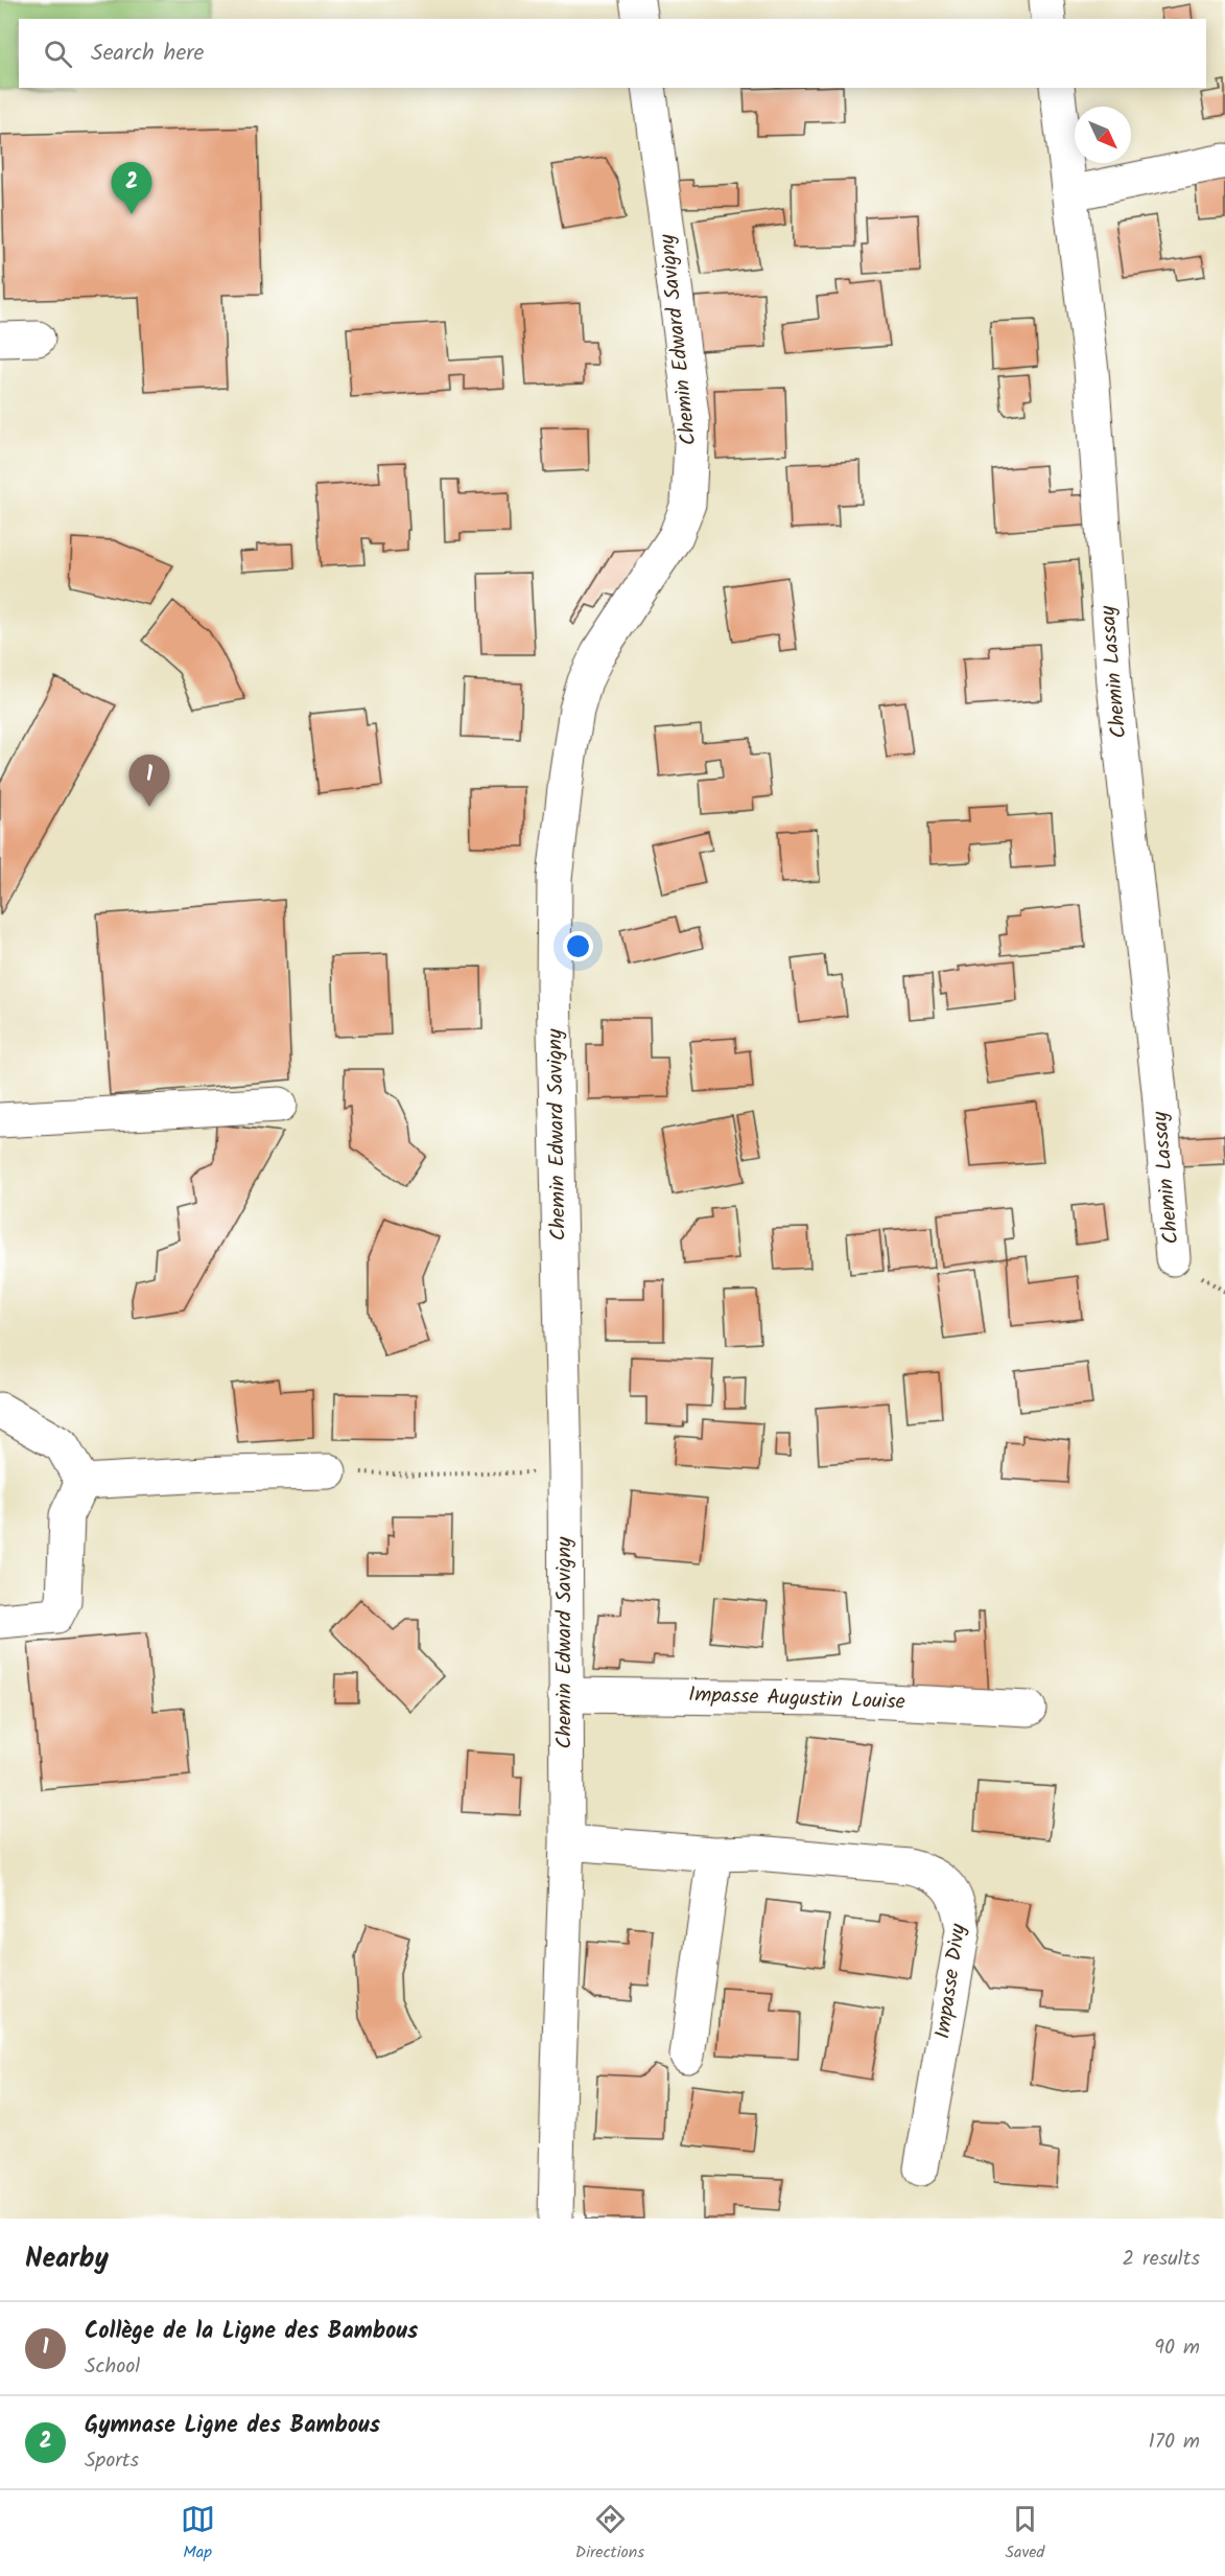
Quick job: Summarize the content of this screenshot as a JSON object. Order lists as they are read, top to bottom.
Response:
{
  "streets": {
    "street": [
      "Chemin Edward Savigny",
      "Chemin Lassay",
      "Impasse Augustin Louise",
      "Impasse Divy"
    ]
  },
  "crossings": [
    ["Chemin Edward Savigny", "Impasse Augustin Louise"],
    ["Chemin Edward Savigny", "Impasse Divy"]
  ],
  "north": "bottom right",
  "page": {
    "search": "Search here",
    "pins": ["2", "1"],
    "heading": ["Nearby", "2 results"],
    "list": [
      {
        "mark": "1",
        "name": "Collège de la Ligne des Bambous",
        "note": "School",
        "value": "90 m"
      },
      {
        "mark": "2",
        "name": "Gymnase Ligne des Bambous",
        "note": "Sports",
        "value": "170 m"
      }
    ],
    "nav": ["Map", "Directions", "Saved"]
  }
}
